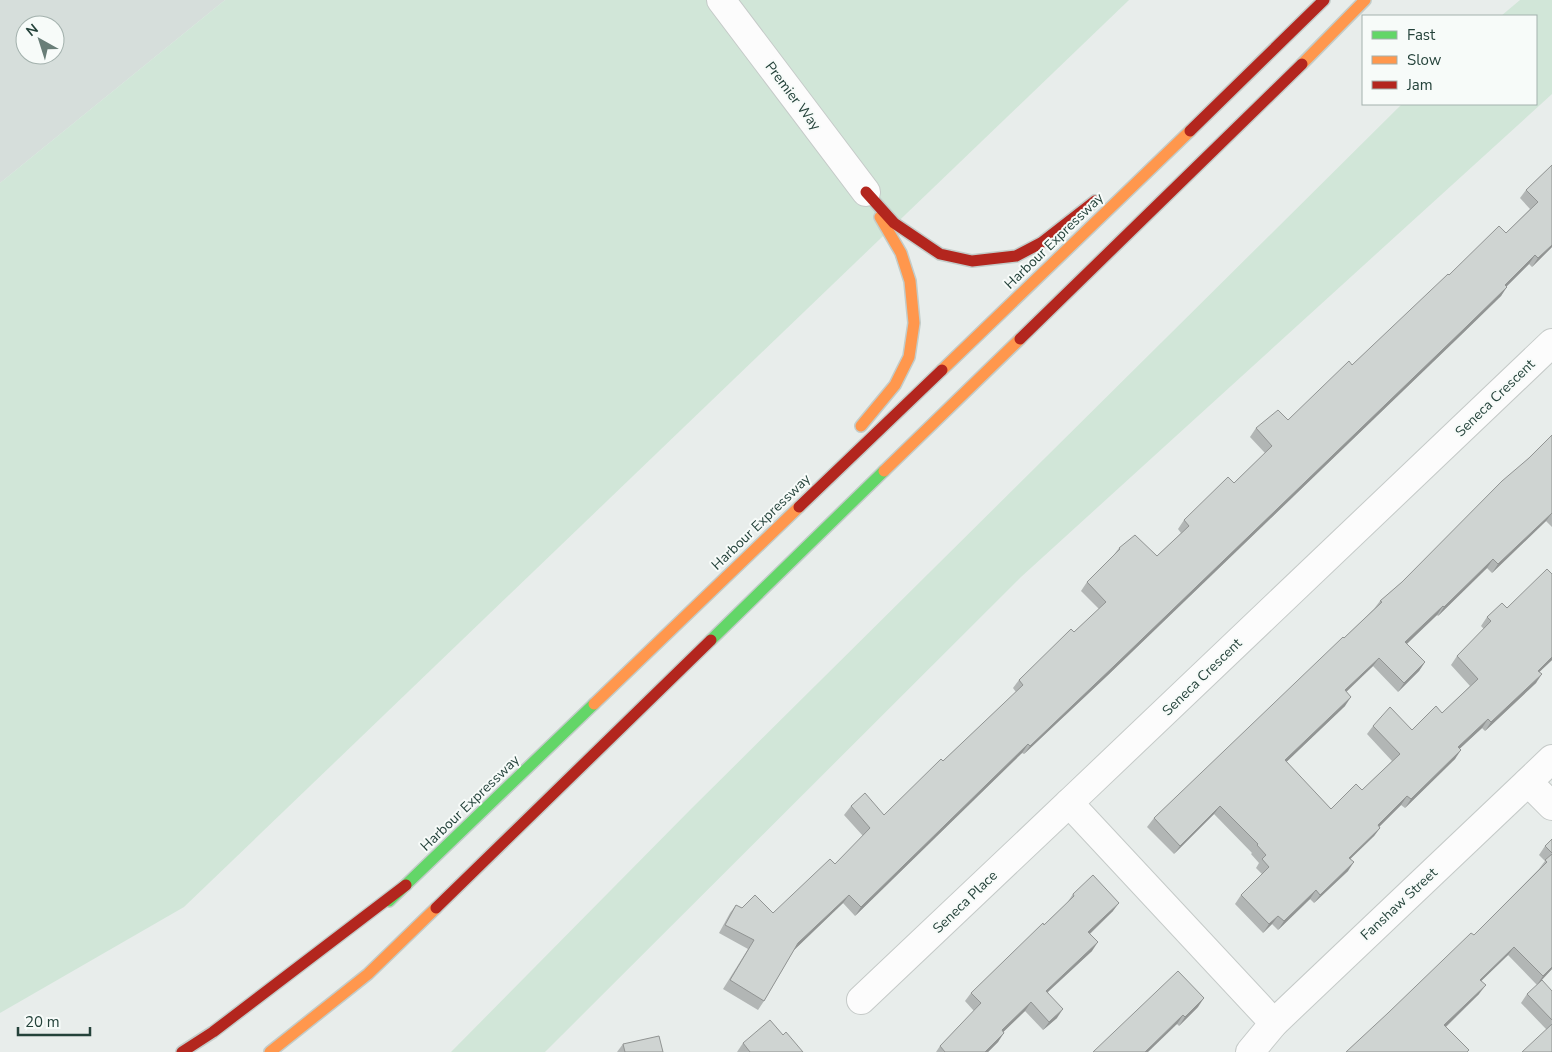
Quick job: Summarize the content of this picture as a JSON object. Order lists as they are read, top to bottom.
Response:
{
  "streets": {
    "main road": ["Harbour Expressway"],
    "street": [
      "Premier Way",
      "Seneca Crescent",
      "Seneca Place",
      "Fanshaw Street"
    ]
  },
  "crossings": [
    ["Seneca Crescent", "Seneca Place"]
  ],
  "legend": ["Fast", "Slow", "Jam"],
  "scale_bar": "20 m",
  "north": "top left"
}
